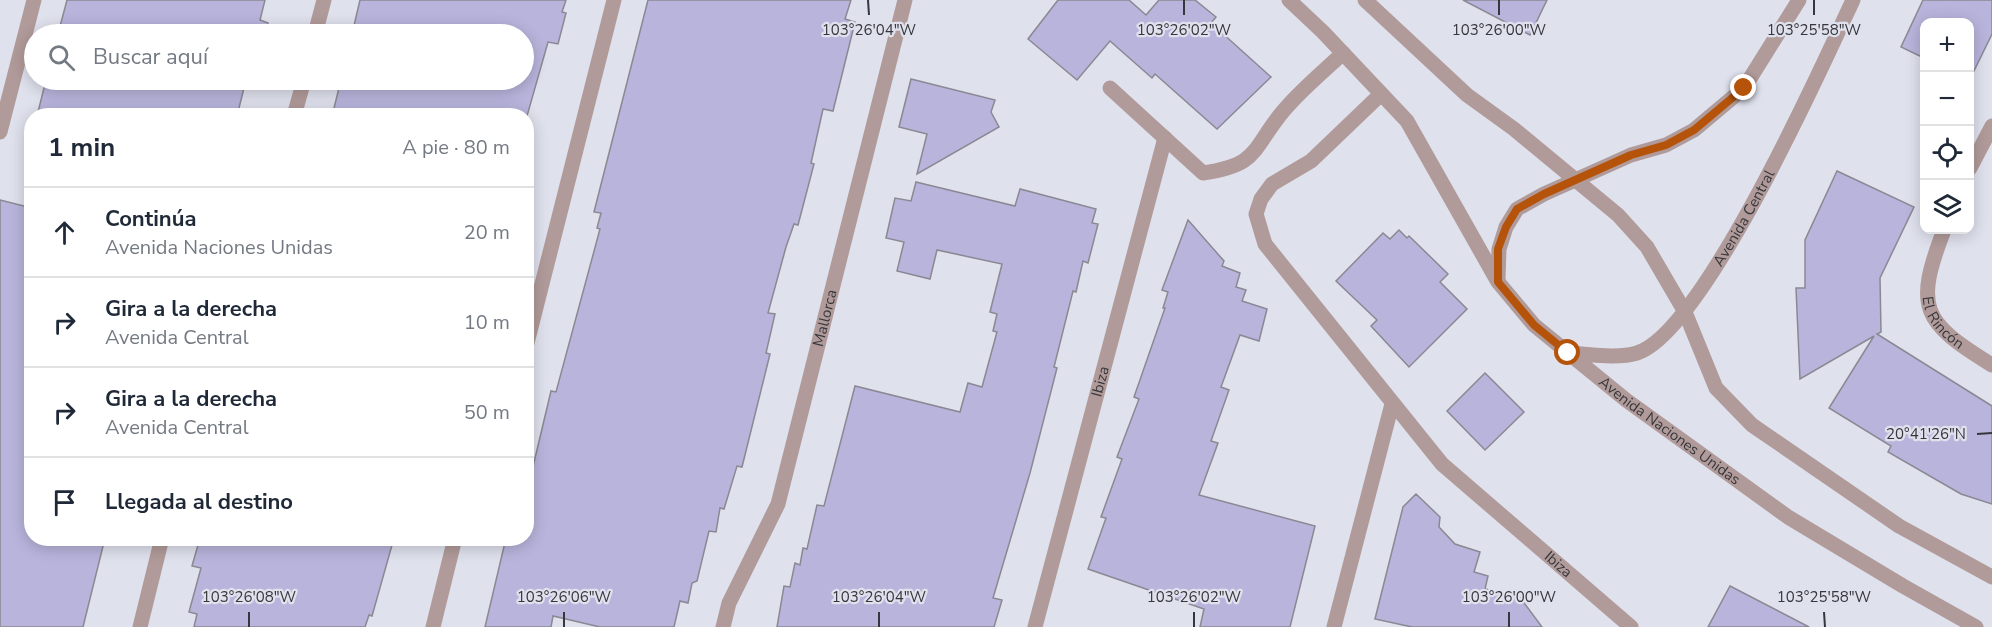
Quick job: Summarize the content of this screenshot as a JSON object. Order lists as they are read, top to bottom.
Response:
{
  "streets": {
    "street": [
      "Avenida Central",
      "Mallorca",
      "El Rincón",
      "Ibiza",
      "Avenida Naciones Unidas"
    ]
  },
  "crossings": [
    ["Avenida Central", "Avenida Naciones Unidas"],
    ["Ibiza", "Avenida Naciones Unidas"]
  ],
  "page": {
    "map_buttons": ["+", "−"],
    "search": "Buscar aquí",
    "heading": ["1 min", "A pie · 80 m"],
    "list": [
      ["Continúa", "Avenida Naciones Unidas", "20 m"],
      ["Gira a la derecha", "Avenida Central", "10 m"],
      ["Gira a la derecha", "Avenida Central", "50 m"],
      "Llegada al destino"
    ]
  },
  "coordinates": [
    "103°26'04\"W",
    "103°26'02\"W",
    "103°26'00\"W",
    "103°25'58\"W",
    "20°41'26\"N",
    "103°26'08\"W",
    "103°26'06\"W"
  ]
}
